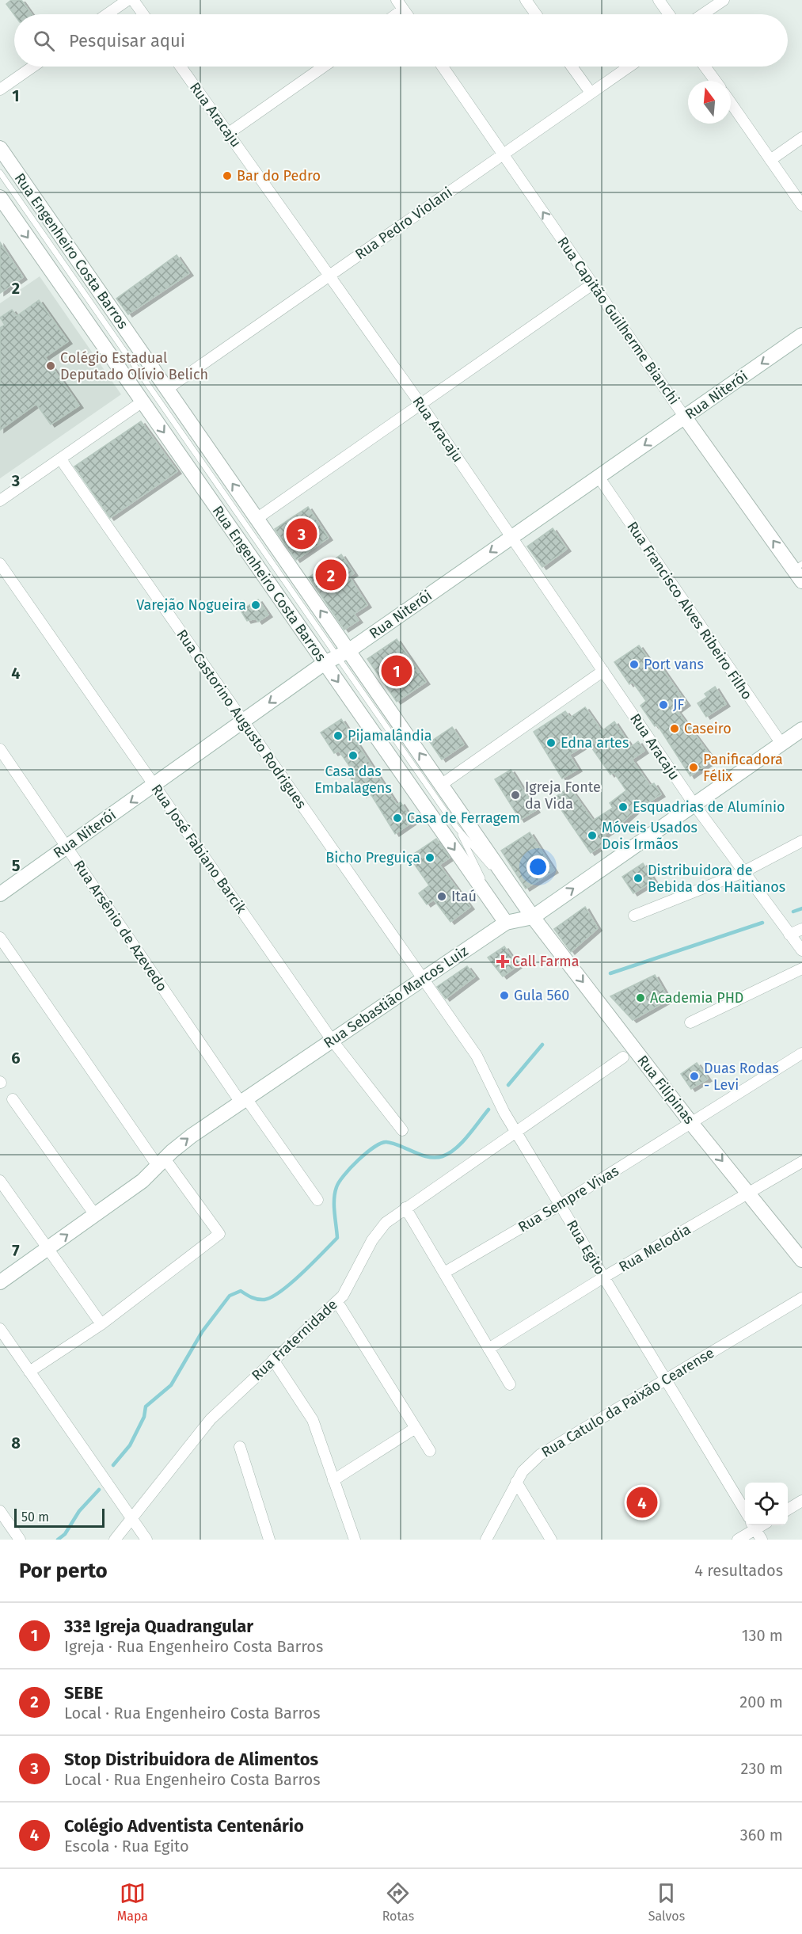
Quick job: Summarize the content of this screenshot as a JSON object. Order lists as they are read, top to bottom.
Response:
{
  "streets": {
    "street": [
      "Rua Aracaju",
      "Rua Pedro Violani",
      "Rua Engenheiro Costa Barros",
      "Rua Capitão Guilherme Bianchi",
      "Rua Niterói",
      "Rua Francisco Alves Ribeiro Filho",
      "Rua Castorino Augusto Rodrigues",
      "Rua José Fabiano Barcik",
      "Rua Arsênio de Azevedo",
      "Rua Sebastião Marcos Luiz",
      "Rua Filipinas",
      "Rua Sempre Vivas",
      "Rua Egito",
      "Rua Melodia",
      "Rua Fraternidade",
      "Rua Catulo da Paixão Cearense"
    ]
  },
  "crossings": [
    ["Rua Aracaju", "Rua Pedro Violani"],
    ["Rua Aracaju", "Rua Niterói"],
    ["Rua Aracaju", "Rua Sebastião Marcos Luiz"],
    ["Rua Pedro Violani", "Rua Engenheiro Costa Barros"],
    ["Rua Pedro Violani", "Rua Capitão Guilherme Bianchi"],
    ["Rua Engenheiro Costa Barros", "Rua Niterói"],
    ["Rua Engenheiro Costa Barros", "Rua Sebastião Marcos Luiz"],
    ["Rua Engenheiro Costa Barros", "Rua Filipinas"],
    ["Rua Capitão Guilherme Bianchi", "Rua Niterói"],
    ["Rua Niterói", "Rua Francisco Alves Ribeiro Filho"],
    ["Rua Niterói", "Rua Castorino Augusto Rodrigues"],
    ["Rua Niterói", "Rua José Fabiano Barcik"],
    ["Rua Niterói", "Rua Arsênio de Azevedo"],
    ["Rua Francisco Alves Ribeiro Filho", "Rua Sebastião Marcos Luiz"],
    ["Rua Castorino Augusto Rodrigues", "Rua Sebastião Marcos Luiz"],
    ["Rua Castorino Augusto Rodrigues", "Rua Egito"],
    ["Rua José Fabiano Barcik", "Rua Sebastião Marcos Luiz"],
    ["Rua Arsênio de Azevedo", "Rua Sebastião Marcos Luiz"],
    ["Rua Sebastião Marcos Luiz", "Rua Filipinas"],
    ["Rua Sebastião Marcos Luiz", "Rua Egito"],
    ["Rua Filipinas", "Rua Sempre Vivas"],
    ["Rua Filipinas", "Rua Melodia"],
    ["Rua Sempre Vivas", "Rua Egito"],
    ["Rua Egito", "Rua Melodia"],
    ["Rua Egito", "Rua Fraternidade"],
    ["Rua Egito", "Rua Catulo da Paixão Cearense"]
  ],
  "one_way": ["Rua Capitão Guilherme Bianchi", "Rua Niterói", "Rua Filipinas"],
  "places": {
    "other": [
      "Bar do Pedro",
      "Colégio Estadual Deputado Olívio Belich",
      "Varejão Nogueira",
      "Port vans",
      "JF",
      "Caseiro",
      "Pijamalândia",
      "Edna artes",
      "Casa das Embalagens",
      "Panificadora Félix",
      "Igreja Fonte da Vida",
      "Esquadrias de Alumínio",
      "Casa de Ferragem",
      "Móveis Usados Dois Irmãos",
      "Bicho Preguiça",
      "Distribuidora de Bebida dos Haitianos",
      "Itaú",
      "Gula 560",
      "Academia PHD",
      "Duas Rodas - Levi"
    ],
    "health": ["Call Farma"]
  },
  "scale_bar": "50 m",
  "north": "top",
  "page": {
    "search": "Pesquisar aqui",
    "pins": [
      "3",
      "2",
      "1",
      "4"
    ],
    "scale": "50 m",
    "heading": ["Por perto", "4 resultados"],
    "list": [
      {
        "mark": "1",
        "name": "33ª Igreja Quadrangular",
        "note": "Igreja · Rua Engenheiro Costa Barros",
        "value": "130 m"
      },
      {
        "mark": "2",
        "name": "SEBE",
        "note": "Local · Rua Engenheiro Costa Barros",
        "value": "200 m"
      },
      {
        "mark": "3",
        "name": "Stop Distribuidora de Alimentos",
        "note": "Local · Rua Engenheiro Costa Barros",
        "value": "230 m"
      },
      {
        "mark": "4",
        "name": "Colégio Adventista Centenário",
        "note": "Escola · Rua Egito",
        "value": "360 m"
      }
    ],
    "nav": ["Mapa", "Rotas", "Salvos"]
  },
  "grid": {
    "rows": [
      "1",
      "2",
      "3",
      "4",
      "5",
      "6",
      "7",
      "8"
    ]
  }
}
